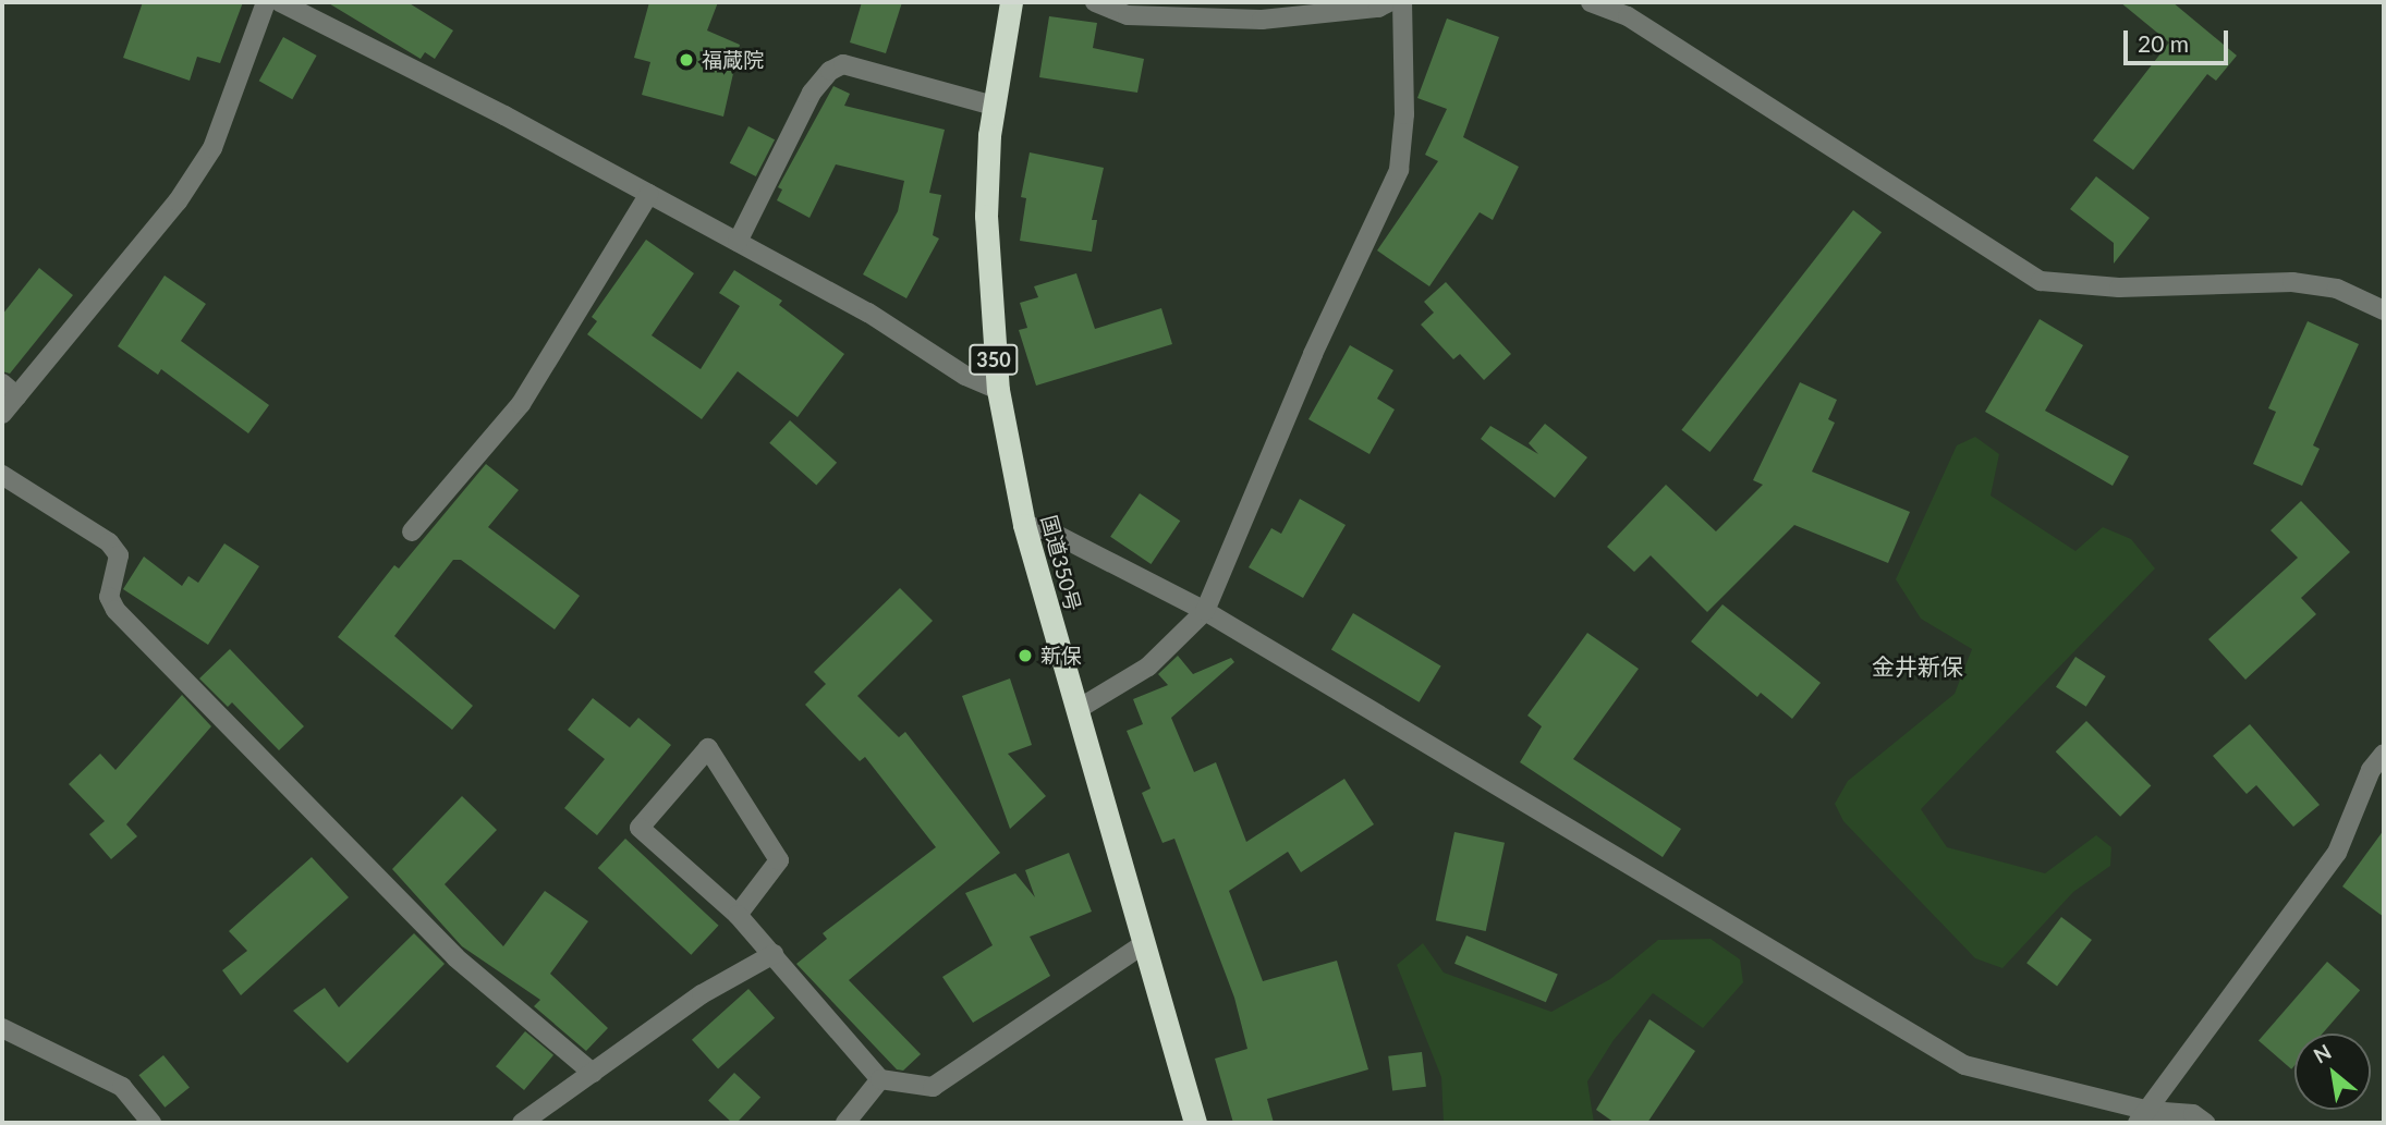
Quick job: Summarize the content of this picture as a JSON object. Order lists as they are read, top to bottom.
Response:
{
  "streets": {
    "highway": ["350", "国道350号"]
  },
  "districts": ["金井新保"],
  "places": ["福蔵院", "新保"],
  "scale_bar": "20 m",
  "north": "top left"
}
